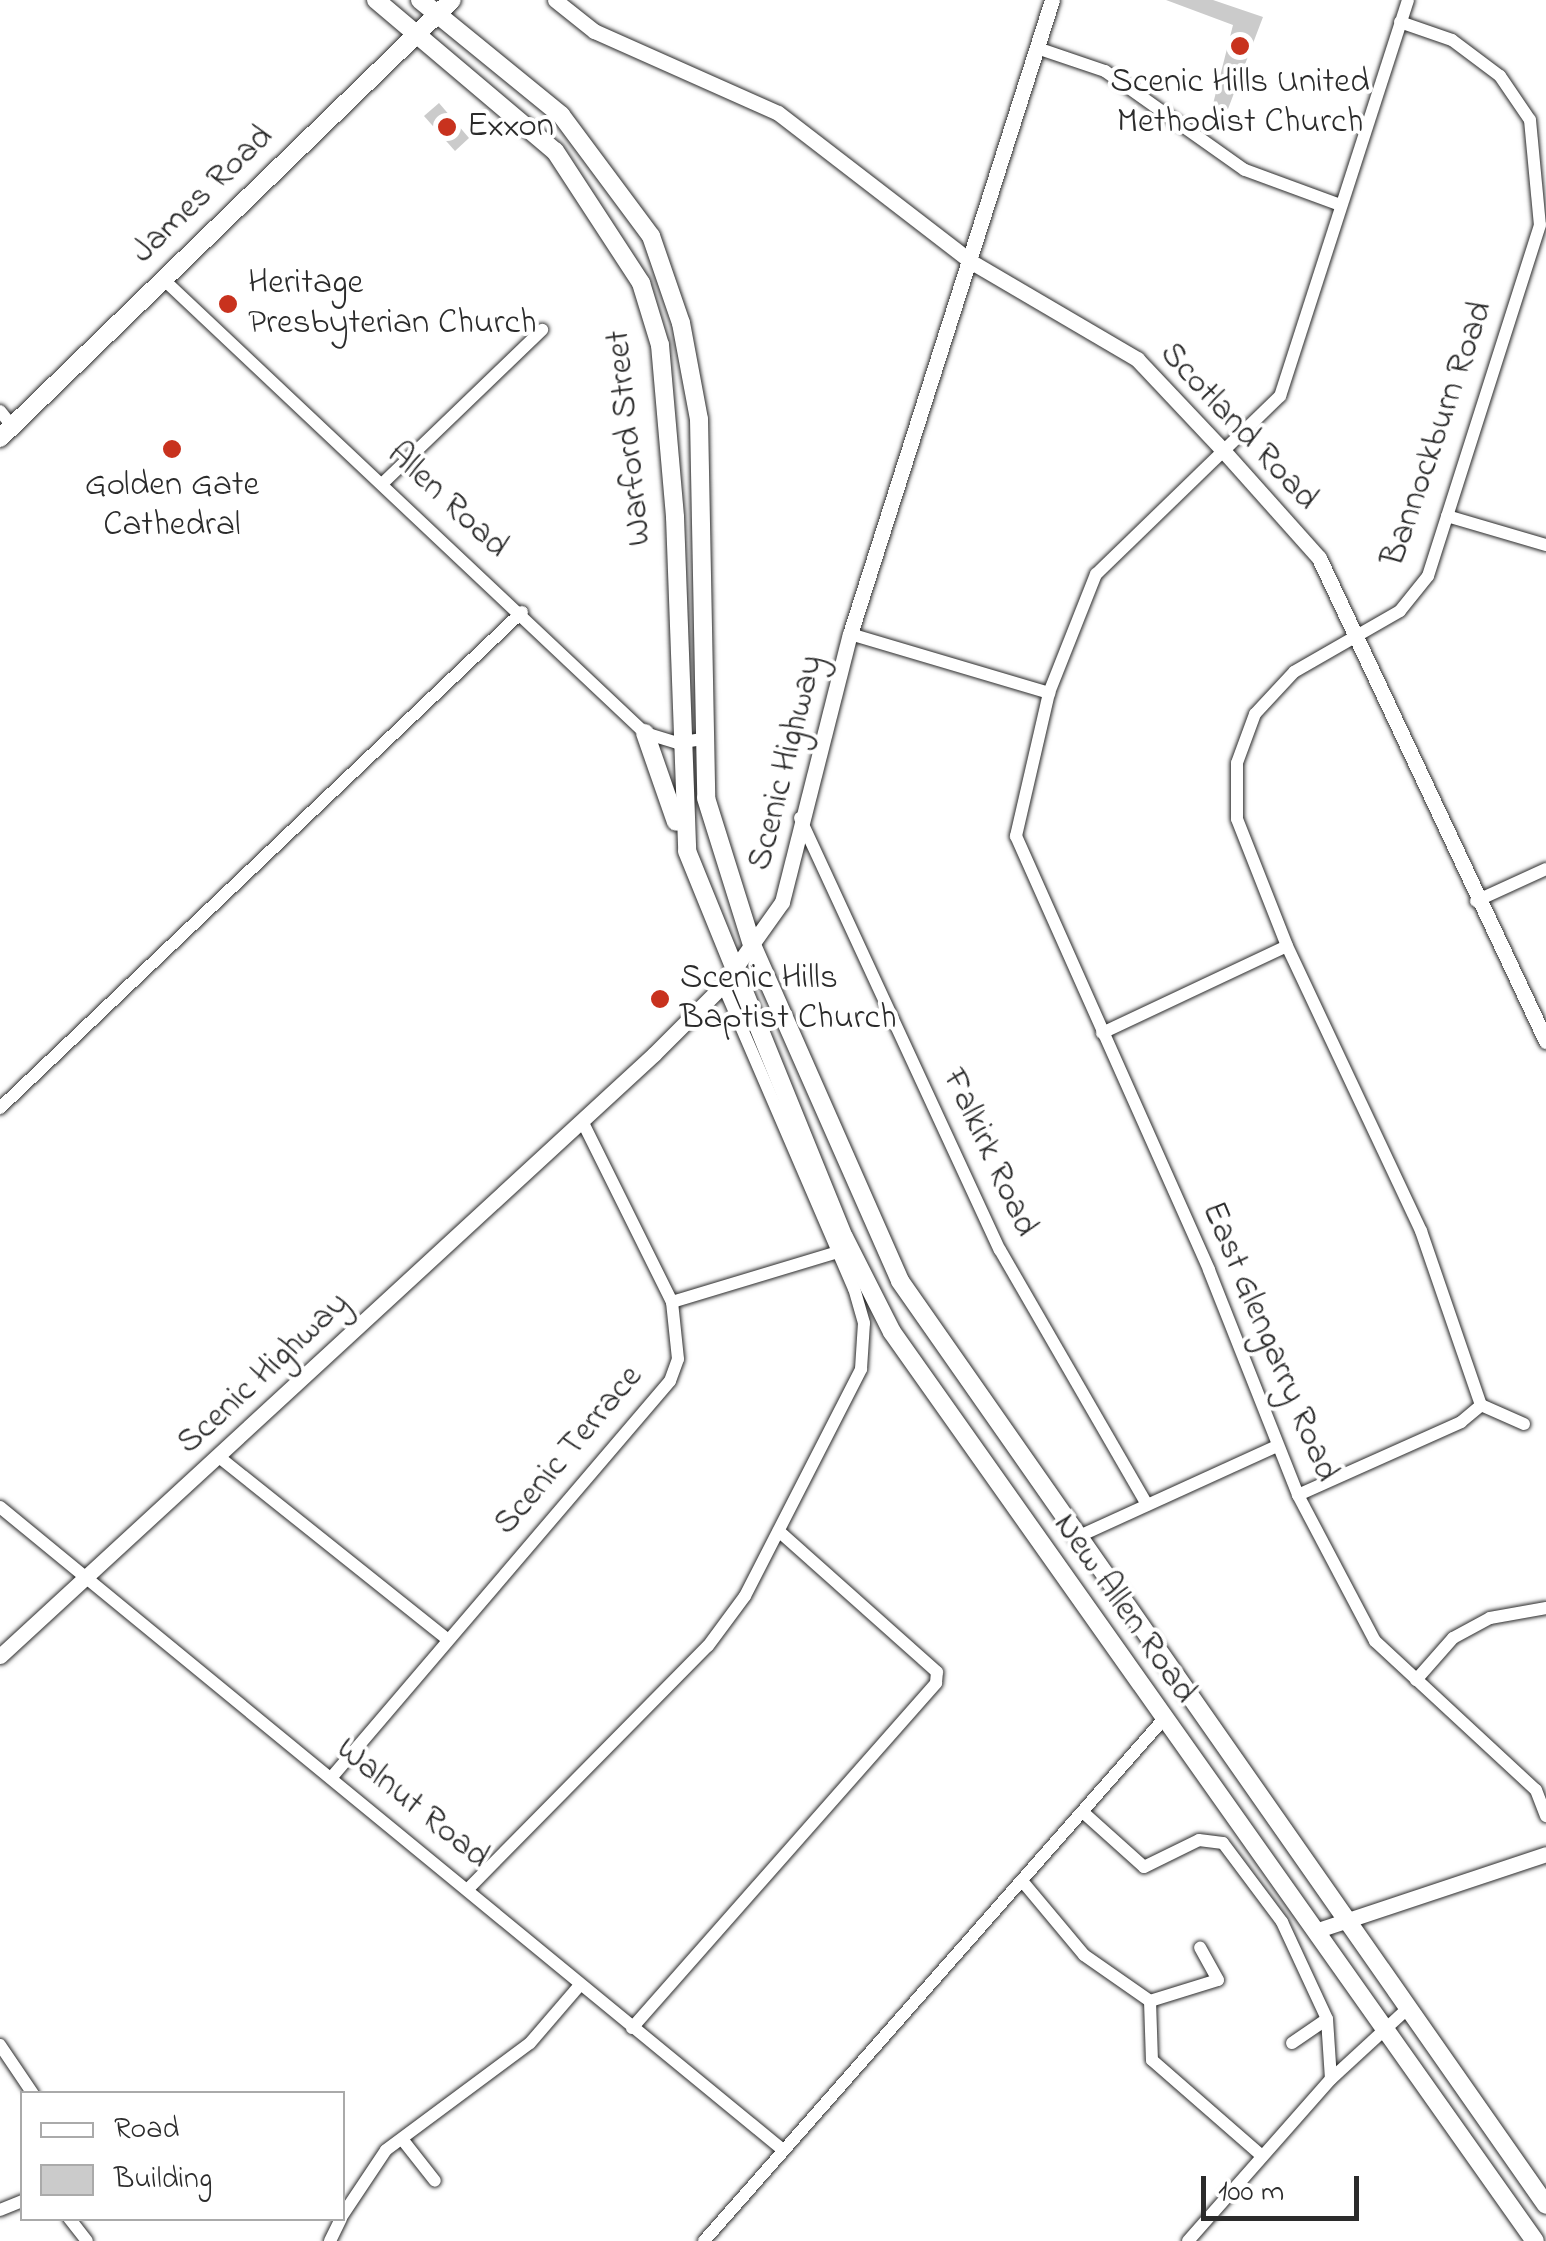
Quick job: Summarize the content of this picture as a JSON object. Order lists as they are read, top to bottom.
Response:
{
  "streets": {
    "main road": ["James Road", "Warford Street", "New Allen Road"],
    "street": [
      "Scotland Road",
      "Bannockburn Road",
      "Allen Road",
      "Scenic Highway",
      "Falkirk Road",
      "East Glengarry Road",
      "Scenic Terrace",
      "Walnut Road"
    ]
  },
  "crossings": [
    ["James Road", "Warford Street"],
    ["James Road", "Allen Road"],
    ["Scotland Road", "Bannockburn Road"],
    ["Scotland Road", "Scenic Highway"],
    ["Warford Street", "Allen Road"],
    ["Warford Street", "Scenic Highway"],
    ["Warford Street", "New Allen Road"],
    ["Scenic Highway", "Falkirk Road"],
    ["Scenic Highway", "Scenic Terrace"],
    ["Scenic Highway", "New Allen Road"],
    ["Scenic Highway", "Walnut Road"],
    ["Scenic Terrace", "Walnut Road"]
  ],
  "places": [
    "Scenic Hills United Methodist Church",
    "Exxon",
    "Heritage Presbyterian Church",
    "Golden Gate Cathedral",
    "Scenic Hills Baptist Church"
  ],
  "legend": ["Road", "Building"],
  "scale_bar": "100 m"
}
